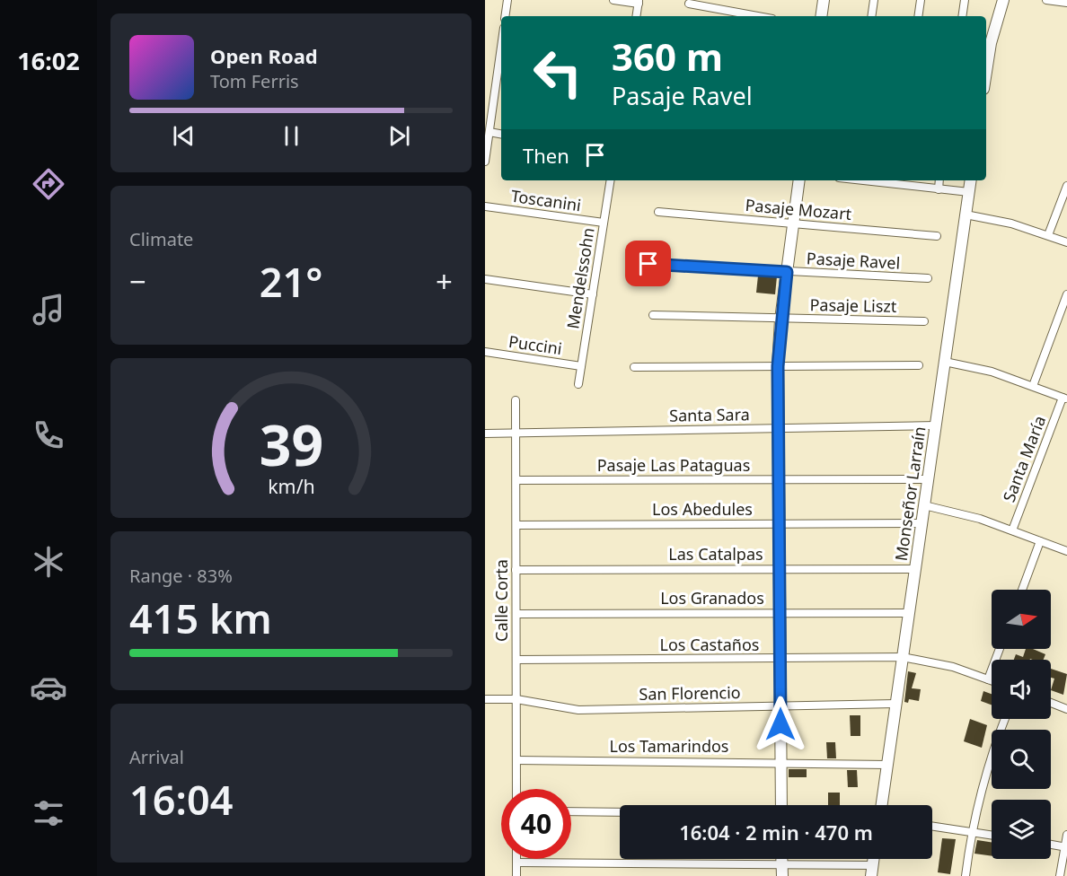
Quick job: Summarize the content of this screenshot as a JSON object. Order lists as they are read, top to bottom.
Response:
{
  "streets": {
    "street": [
      "Toscanini",
      "Pasaje Mozart",
      "Pasaje Ravel",
      "Mendelssohn",
      "Pasaje Liszt",
      "Puccini",
      "Santa Sara",
      "Santa María",
      "Pasaje Las Pataguas",
      "Monseñor Larraín",
      "Los Abedules",
      "Las Catalpas",
      "Los Granados",
      "Calle Corta",
      "Los Castaños",
      "San Florencio",
      "Los Tamarindos"
    ]
  },
  "crossings": [
    ["Toscanini", "Mendelssohn"],
    ["Mendelssohn", "Puccini"],
    ["Santa Sara", "Monseñor Larraín"],
    ["Santa Sara", "Calle Corta"],
    ["Pasaje Las Pataguas", "Monseñor Larraín"],
    ["Pasaje Las Pataguas", "Calle Corta"],
    ["Monseñor Larraín", "Los Abedules"],
    ["Monseñor Larraín", "Las Catalpas"],
    ["Monseñor Larraín", "Los Granados"],
    ["Monseñor Larraín", "Los Castaños"],
    ["Monseñor Larraín", "San Florencio"],
    ["Monseñor Larraín", "Los Tamarindos"],
    ["Los Abedules", "Calle Corta"],
    ["Las Catalpas", "Calle Corta"],
    ["Los Granados", "Calle Corta"],
    ["Calle Corta", "Los Castaños"],
    ["Calle Corta", "San Florencio"],
    ["Calle Corta", "Los Tamarindos"]
  ],
  "north": "right",
  "page": {
    "tabs": "16:02",
    "turn": ["360 m", "Pasaje Ravel"],
    "song": ["Open Road", "Tom Ferris"],
    "then": "Then",
    "tile": [
      "Climate",
      ["Range · 83%", "415 km"],
      ["Arrival", "16:04"]
    ],
    "heat": ["−", "21°", "+"],
    "limit": "40",
    "trip": "16:04 · 2 min · 470 m",
    "gauge": ["39", "km/h"]
  }
}
